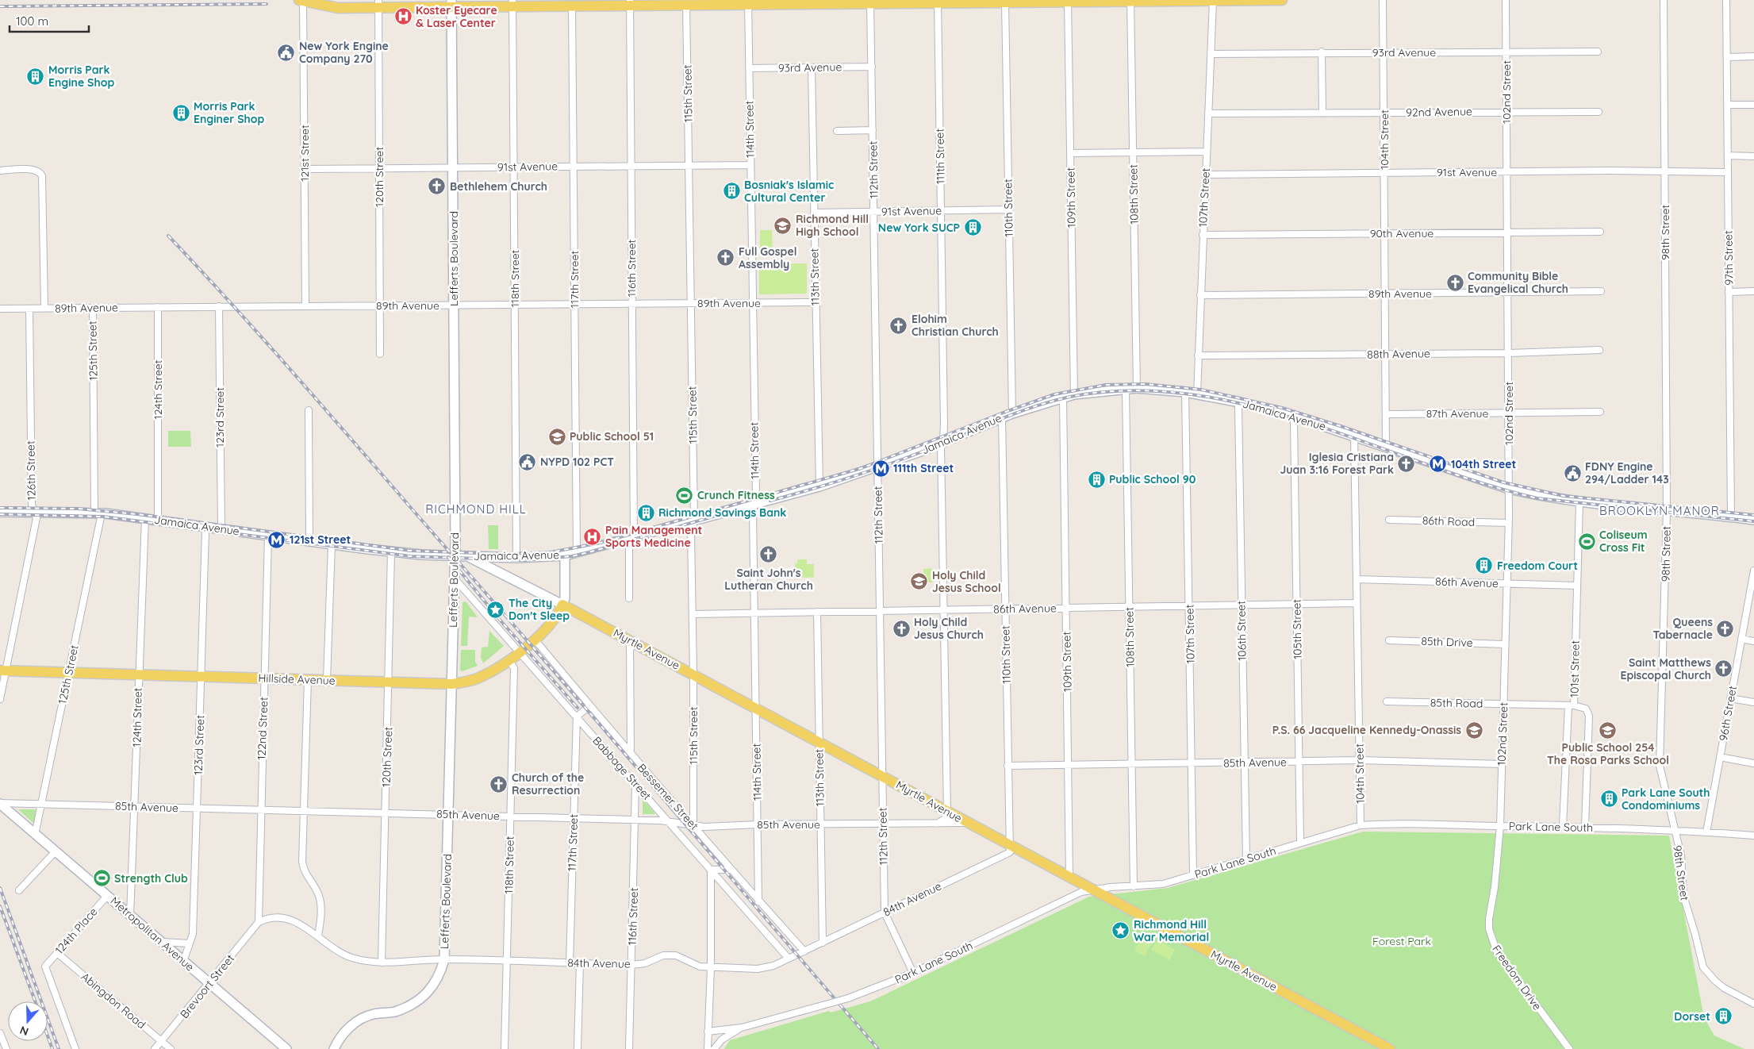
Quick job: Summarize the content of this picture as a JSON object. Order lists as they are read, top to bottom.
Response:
{
  "streets": {
    "main road": [
      "Lefferts Boulevard",
      "Jamaica Avenue",
      "Myrtle Avenue",
      "Hillside Avenue",
      "Metropolitan Avenue"
    ],
    "street": [
      "93rd Avenue",
      "102nd Street",
      "115th Street",
      "92nd Avenue",
      "114th Street",
      "104th Street",
      "121st Street",
      "111th Street",
      "91st Avenue",
      "112th Street",
      "120th Street",
      "108th Street",
      "109th Street",
      "107th Street",
      "110th Street",
      "98th Street",
      "90th Avenue",
      "97th Street",
      "116th Street",
      "113th Street",
      "118th Street",
      "117th Street",
      "89th Avenue",
      "125th Street",
      "88th Avenue",
      "124th Street",
      "87th Avenue",
      "123rd Street",
      "126th Street",
      "86th Road",
      "86th Avenue",
      "105th Street",
      "106th Street",
      "85th Drive",
      "101st Street",
      "85th Road",
      "96th Street",
      "122nd Street",
      "85th Avenue",
      "Babbage Street",
      "Bessemer Street",
      "Park Lane South",
      "84th Avenue",
      "124th Place",
      "Freedom Drive",
      "Brevoort Street",
      "Abingdon Road"
    ]
  },
  "crossings": [
    ["93rd Avenue", "102nd Street"],
    ["93rd Avenue", "114th Street"],
    ["93rd Avenue", "104th Street"],
    ["93rd Avenue", "112th Street"],
    ["93rd Avenue", "107th Street"],
    ["93rd Avenue", "113th Street"],
    ["102nd Street", "92nd Avenue"],
    ["102nd Street", "91st Avenue"],
    ["102nd Street", "90th Avenue"],
    ["102nd Street", "89th Avenue"],
    ["102nd Street", "88th Avenue"],
    ["102nd Street", "87th Avenue"],
    ["102nd Street", "Jamaica Avenue"],
    ["102nd Street", "86th Road"],
    ["102nd Street", "86th Avenue"],
    ["102nd Street", "85th Drive"],
    ["102nd Street", "85th Road"],
    ["102nd Street", "85th Avenue"],
    ["102nd Street", "Park Lane South"],
    ["102nd Street", "Freedom Drive"],
    ["115th Street", "91st Avenue"],
    ["115th Street", "89th Avenue"],
    ["115th Street", "Jamaica Avenue"],
    ["115th Street", "86th Avenue"],
    ["115th Street", "Myrtle Avenue"],
    ["115th Street", "85th Avenue"],
    ["115th Street", "Bessemer Street"],
    ["92nd Avenue", "104th Street"],
    ["92nd Avenue", "107th Street"],
    ["114th Street", "91st Avenue"],
    ["114th Street", "89th Avenue"],
    ["114th Street", "Jamaica Avenue"],
    ["114th Street", "86th Avenue"],
    ["114th Street", "Myrtle Avenue"],
    ["114th Street", "85th Avenue"],
    ["114th Street", "Bessemer Street"],
    ["104th Street", "91st Avenue"],
    ["104th Street", "90th Avenue"],
    ["104th Street", "89th Avenue"],
    ["104th Street", "88th Avenue"],
    ["104th Street", "87th Avenue"],
    ["104th Street", "Jamaica Avenue"],
    ["104th Street", "86th Avenue"],
    ["104th Street", "85th Avenue"],
    ["104th Street", "Park Lane South"],
    ["121st Street", "91st Avenue"],
    ["121st Street", "89th Avenue"],
    ["111th Street", "91st Avenue"],
    ["111th Street", "Jamaica Avenue"],
    ["111th Street", "86th Avenue"],
    ["111th Street", "Myrtle Avenue"],
    ["91st Avenue", "112th Street"],
    ["91st Avenue", "120th Street"],
    ["91st Avenue", "107th Street"],
    ["91st Avenue", "110th Street"],
    ["91st Avenue", "98th Street"],
    ["91st Avenue", "97th Street"],
    ["91st Avenue", "Lefferts Boulevard"],
    ["91st Avenue", "116th Street"],
    ["91st Avenue", "113th Street"],
    ["91st Avenue", "118th Street"],
    ["91st Avenue", "117th Street"],
    ["112th Street", "Jamaica Avenue"],
    ["112th Street", "86th Avenue"],
    ["112th Street", "Myrtle Avenue"],
    ["112th Street", "85th Avenue"],
    ["112th Street", "Park Lane South"],
    ["112th Street", "84th Avenue"],
    ["120th Street", "89th Avenue"],
    ["120th Street", "Jamaica Avenue"],
    ["120th Street", "Hillside Avenue"],
    ["120th Street", "85th Avenue"],
    ["120th Street", "84th Avenue"],
    ["108th Street", "Jamaica Avenue"],
    ["108th Street", "86th Avenue"],
    ["108th Street", "85th Avenue"],
    ["108th Street", "Park Lane South"],
    ["109th Street", "Jamaica Avenue"],
    ["109th Street", "86th Avenue"],
    ["109th Street", "Myrtle Avenue"],
    ["109th Street", "85th Avenue"],
    ["107th Street", "90th Avenue"],
    ["107th Street", "89th Avenue"],
    ["107th Street", "88th Avenue"],
    ["107th Street", "Jamaica Avenue"],
    ["107th Street", "86th Avenue"],
    ["107th Street", "85th Avenue"],
    ["107th Street", "Park Lane South"],
    ["110th Street", "Jamaica Avenue"],
    ["110th Street", "86th Avenue"],
    ["110th Street", "Myrtle Avenue"],
    ["110th Street", "85th Avenue"],
    ["110th Street", "84th Avenue"],
    ["98th Street", "Jamaica Avenue"],
    ["98th Street", "Park Lane South"],
    ["97th Street", "Jamaica Avenue"],
    ["Lefferts Boulevard", "89th Avenue"],
    ["Lefferts Boulevard", "Jamaica Avenue"],
    ["Lefferts Boulevard", "Hillside Avenue"],
    ["Lefferts Boulevard", "85th Avenue"],
    ["Lefferts Boulevard", "Babbage Street"],
    ["Lefferts Boulevard", "84th Avenue"],
    ["116th Street", "89th Avenue"],
    ["116th Street", "Jamaica Avenue"],
    ["116th Street", "85th Avenue"],
    ["116th Street", "Babbage Street"],
    ["116th Street", "84th Avenue"],
    ["113th Street", "89th Avenue"],
    ["113th Street", "Jamaica Avenue"],
    ["113th Street", "86th Avenue"],
    ["113th Street", "Myrtle Avenue"],
    ["113th Street", "85th Avenue"],
    ["113th Street", "84th Avenue"],
    ["118th Street", "89th Avenue"],
    ["118th Street", "Jamaica Avenue"],
    ["118th Street", "Hillside Avenue"],
    ["118th Street", "85th Avenue"],
    ["118th Street", "84th Avenue"],
    ["117th Street", "89th Avenue"],
    ["117th Street", "Jamaica Avenue"],
    ["117th Street", "85th Avenue"],
    ["117th Street", "Babbage Street"],
    ["117th Street", "84th Avenue"],
    ["89th Avenue", "125th Street"],
    ["89th Avenue", "124th Street"],
    ["89th Avenue", "123rd Street"],
    ["89th Avenue", "126th Street"],
    ["125th Street", "Jamaica Avenue"],
    ["125th Street", "Hillside Avenue"],
    ["125th Street", "85th Avenue"],
    ["125th Street", "Metropolitan Avenue"],
    ["124th Street", "Jamaica Avenue"],
    ["124th Street", "Hillside Avenue"],
    ["124th Street", "85th Avenue"],
    ["124th Street", "Metropolitan Avenue"],
    ["Jamaica Avenue", "123rd Street"],
    ["Jamaica Avenue", "126th Street"],
    ["Jamaica Avenue", "105th Street"],
    ["Jamaica Avenue", "106th Street"],
    ["Jamaica Avenue", "Myrtle Avenue"],
    ["Jamaica Avenue", "101st Street"],
    ["Jamaica Avenue", "122nd Street"],
    ["123rd Street", "Hillside Avenue"],
    ["123rd Street", "85th Avenue"],
    ["123rd Street", "Metropolitan Avenue"],
    ["126th Street", "Hillside Avenue"],
    ["86th Avenue", "105th Street"],
    ["86th Avenue", "106th Street"],
    ["86th Avenue", "101st Street"],
    ["105th Street", "85th Avenue"],
    ["105th Street", "Park Lane South"],
    ["106th Street", "85th Avenue"],
    ["106th Street", "Park Lane South"],
    ["Myrtle Avenue", "Hillside Avenue"],
    ["Myrtle Avenue", "85th Avenue"],
    ["Myrtle Avenue", "Park Lane South"],
    ["Myrtle Avenue", "84th Avenue"],
    ["101st Street", "85th Road"],
    ["101st Street", "Park Lane South"],
    ["Hillside Avenue", "122nd Street"],
    ["Hillside Avenue", "Babbage Street"],
    ["Hillside Avenue", "Bessemer Street"],
    ["96th Street", "Park Lane South"],
    ["122nd Street", "85th Avenue"],
    ["122nd Street", "84th Avenue"],
    ["122nd Street", "Brevoort Street"],
    ["85th Avenue", "Babbage Street"],
    ["85th Avenue", "Bessemer Street"],
    ["85th Avenue", "Metropolitan Avenue"],
    ["Babbage Street", "84th Avenue"],
    ["Bessemer Street", "84th Avenue"],
    ["Park Lane South", "Freedom Drive"],
    ["84th Avenue", "Brevoort Street"],
    ["124th Place", "Metropolitan Avenue"],
    ["124th Place", "Abingdon Road"],
    ["Metropolitan Avenue", "Brevoort Street"],
    ["Brevoort Street", "Abingdon Road"]
  ],
  "districts": ["RICHMOND HILL", "BROOKLYN MANOR"],
  "parks": ["Forest Park"],
  "places": {
    "hospital": ["Koster Eyecare & Laser Center", "Pain Management Sports Medicine"],
    "public building": ["New York Engine Company 270", "NYPD 102 PCT", "FDNY Engine 294/Ladder 143"],
    "building": [
      "Morris Park Engine Shop",
      "Morris Park Enginer Shop",
      "Bosniak's Islamic Cultural Center",
      "New York SUCP",
      "Public School 90",
      "Richmond Savings Bank",
      "Freedom Court",
      "Park Lane South Condominiums",
      "Dorset"
    ],
    "church": [
      "Bethlehem Church",
      "Full Gospel Assembly",
      "Community Bible Evangelical Church",
      "Elohim Christian Church",
      "Iglesia Cristiana Juan 3:16 Forest Park",
      "Saint John's Lutheran Church",
      "Holy Child Jesus Church",
      "Queens Tabernacle",
      "Saint Matthews Episcopal Church",
      "Church of the Resurrection"
    ],
    "school or university": [
      "Richmond Hill High School",
      "Public School 51",
      "Holy Child Jesus School",
      "P.S. 66 Jacqueline Kennedy-Onassis",
      "Public School 254 The Rosa Parks School"
    ],
    "metro station": ["104th Street", "111th Street", "121st Street"],
    "sports": ["Crunch Fitness", "Coliseum Cross Fit", "Strength Club"],
    "place": ["The City Don't Sleep", "Richmond Hill War Memorial"]
  },
  "scale_bar": "100 m",
  "north": "bottom"
}
